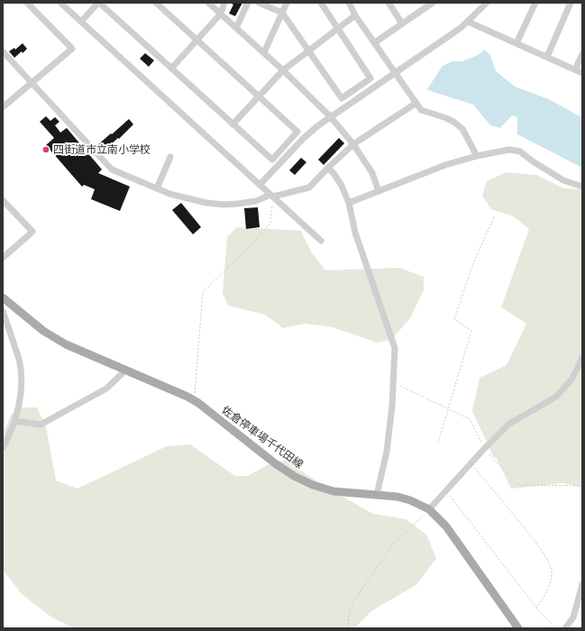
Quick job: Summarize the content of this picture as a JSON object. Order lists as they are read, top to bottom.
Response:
{
  "streets": {
    "main road": ["佐倉停車場千代田線"]
  },
  "places": ["四街道市立南小学校"]
}
